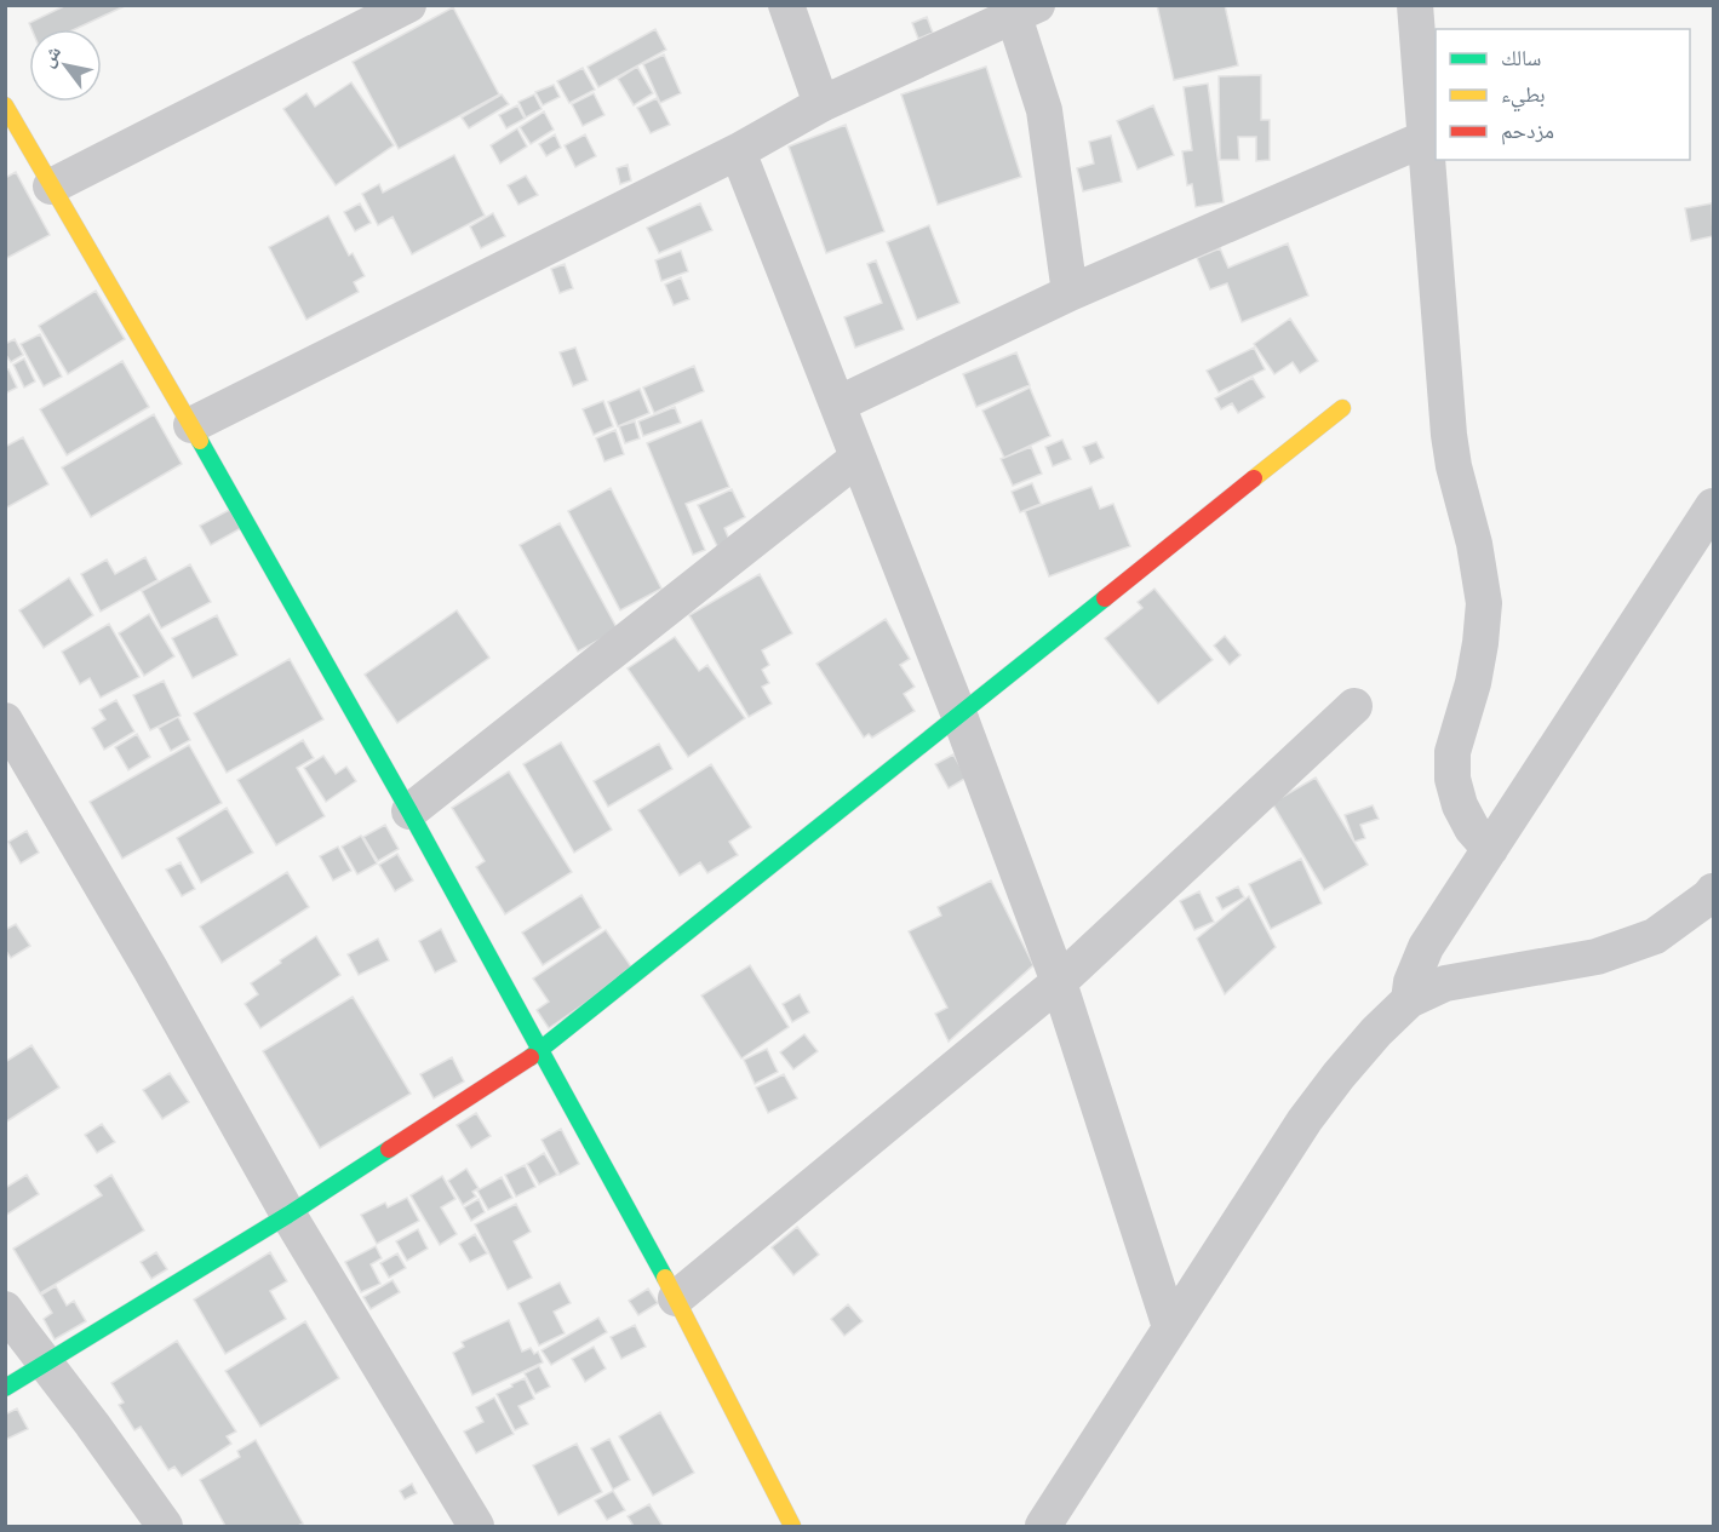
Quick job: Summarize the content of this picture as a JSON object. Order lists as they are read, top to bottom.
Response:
{
  "legend": ["سالك", "بطيء", "مزدحم"],
  "north": "top left"
}
